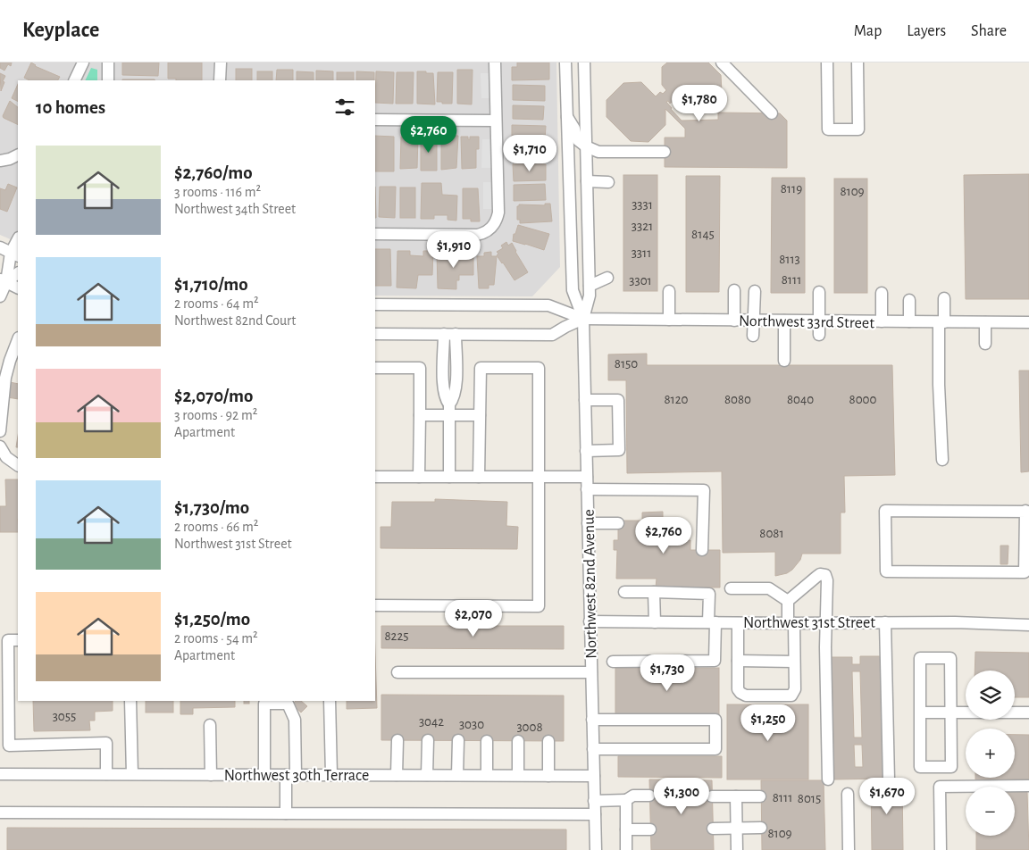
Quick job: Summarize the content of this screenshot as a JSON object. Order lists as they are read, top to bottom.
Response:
{
  "streets": {
    "street": [
      "Northwest 33rd Street",
      "Northwest 82nd Avenue",
      "Northwest 31st Street",
      "Northwest 30th Terrace"
    ]
  },
  "crossings": [
    ["Northwest 33rd Street", "Northwest 82nd Avenue"],
    ["Northwest 82nd Avenue", "Northwest 31st Street"],
    ["Northwest 82nd Avenue", "Northwest 30th Terrace"]
  ],
  "house_numbers": [
    "8119",
    "8109",
    "3331",
    "3321",
    "8145",
    "3311",
    "8113",
    "8111",
    "3301",
    "8150",
    "8120",
    "8080",
    "8040",
    "8000",
    "8081",
    "8225",
    "3055",
    "3042",
    "3030",
    "3008",
    "8111",
    "8015",
    "8109"
  ],
  "page": {
    "header": "Keyplace",
    "nav": ["Map", "Layers", "Share"],
    "heading": "10 homes",
    "price": [
      "$1,780",
      "$2,760",
      "$1,710",
      "$1,910",
      "$2,760",
      "$2,070",
      "$1,730",
      "$1,250",
      "$1,300",
      "$1,670"
    ],
    "list": [
      {
        "name": "$2,760/mo",
        "note": "3 rooms · 116 m² · Northwest 34th Street"
      },
      {
        "name": "$1,710/mo",
        "note": "2 rooms · 64 m² · Northwest 82nd Court"
      },
      {
        "name": "$2,070/mo",
        "note": "3 rooms · 92 m² · Apartment"
      },
      {
        "name": "$1,730/mo",
        "note": "2 rooms · 66 m² · Northwest 31st Street"
      },
      {
        "name": "$1,250/mo",
        "note": "2 rooms · 54 m² · Apartment"
      }
    ],
    "map_buttons": ["+", "−"]
  }
}
